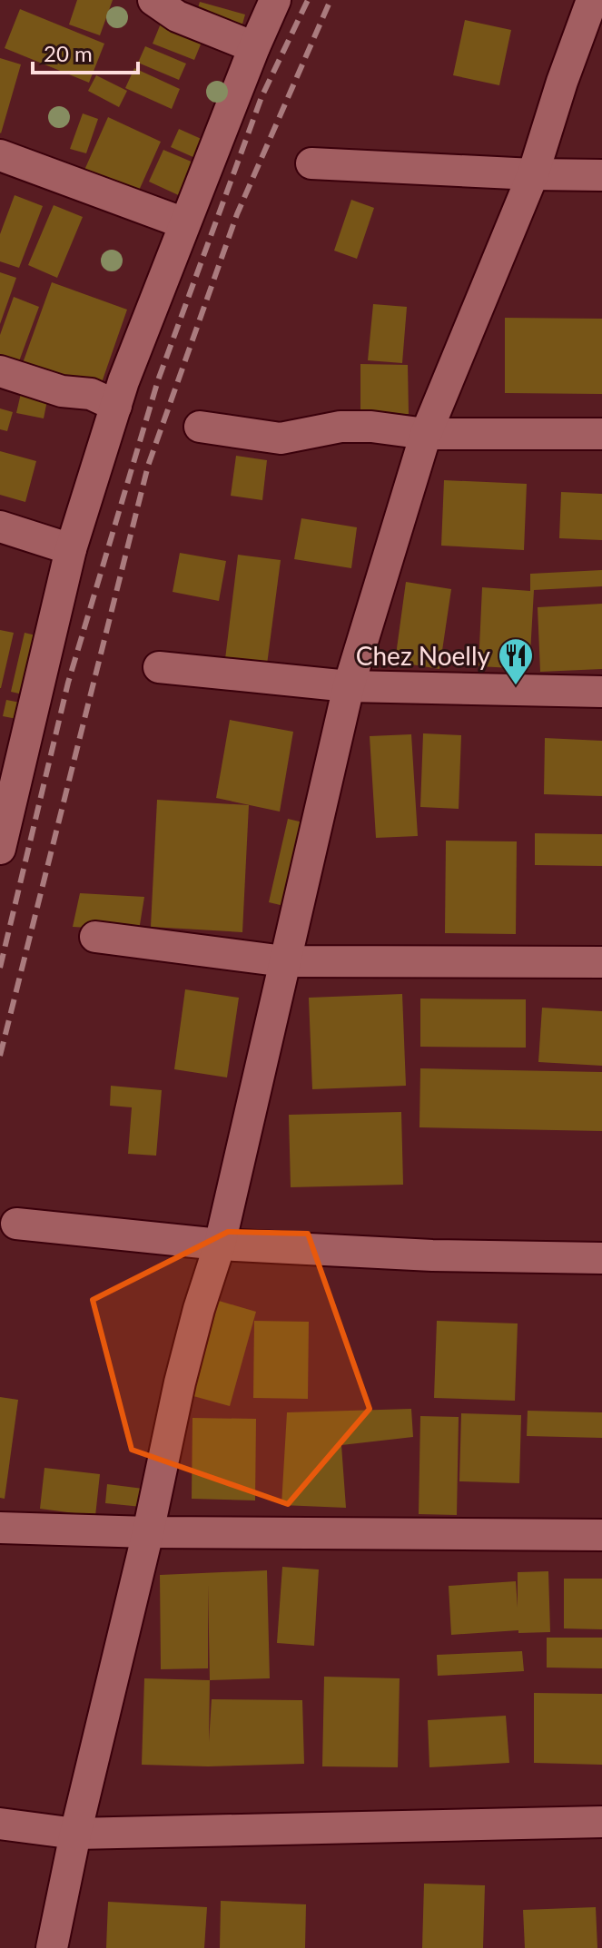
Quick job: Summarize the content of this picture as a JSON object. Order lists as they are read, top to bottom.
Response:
{
  "places": {
    "restaurant": ["Chez Noelly"]
  },
  "scale_bar": "20 m"
}
